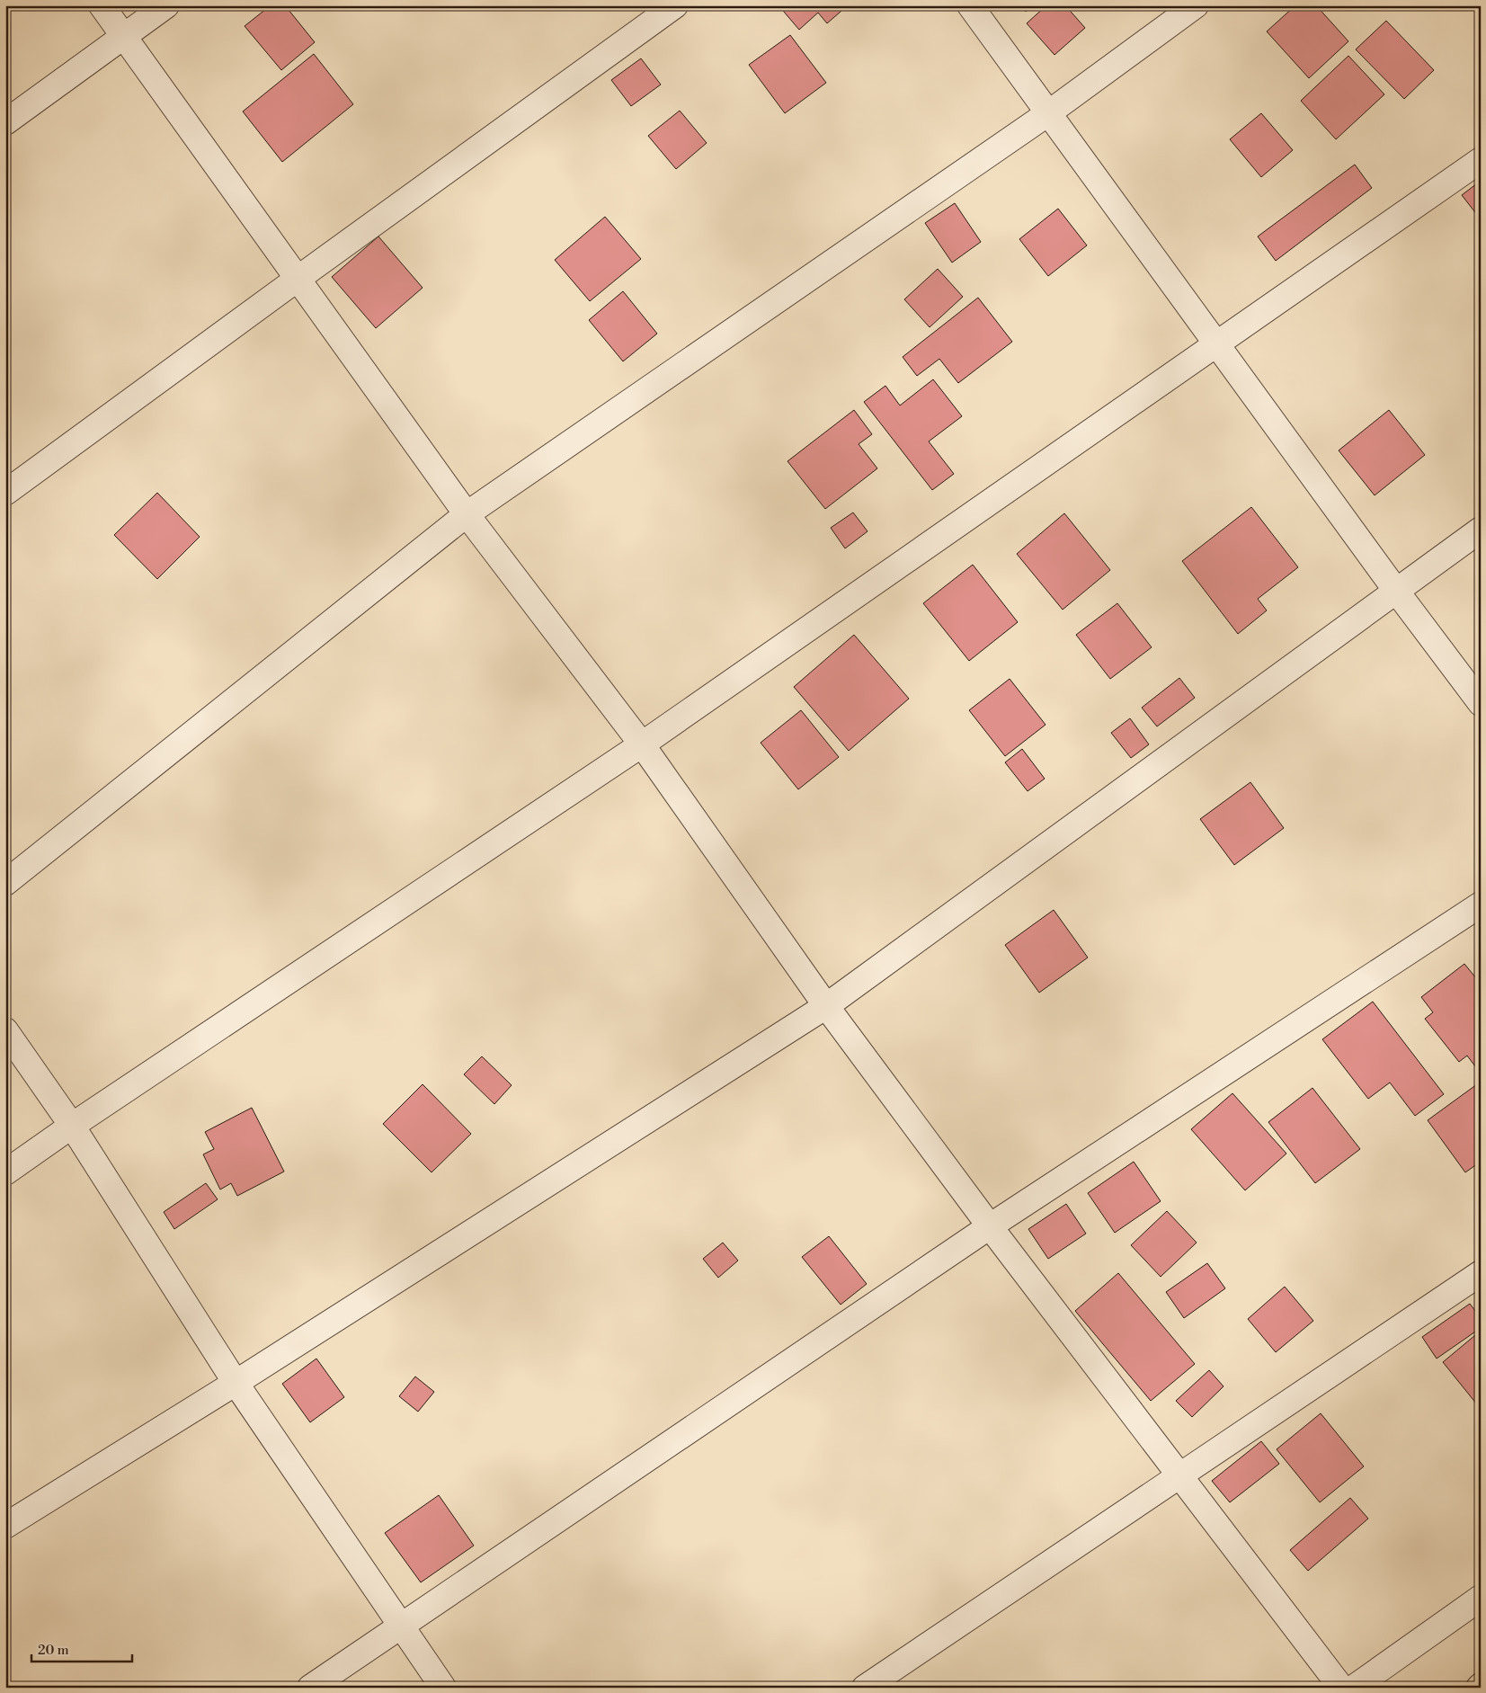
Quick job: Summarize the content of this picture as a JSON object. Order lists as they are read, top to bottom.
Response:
{
  "scale_bar": "20 m"
}
